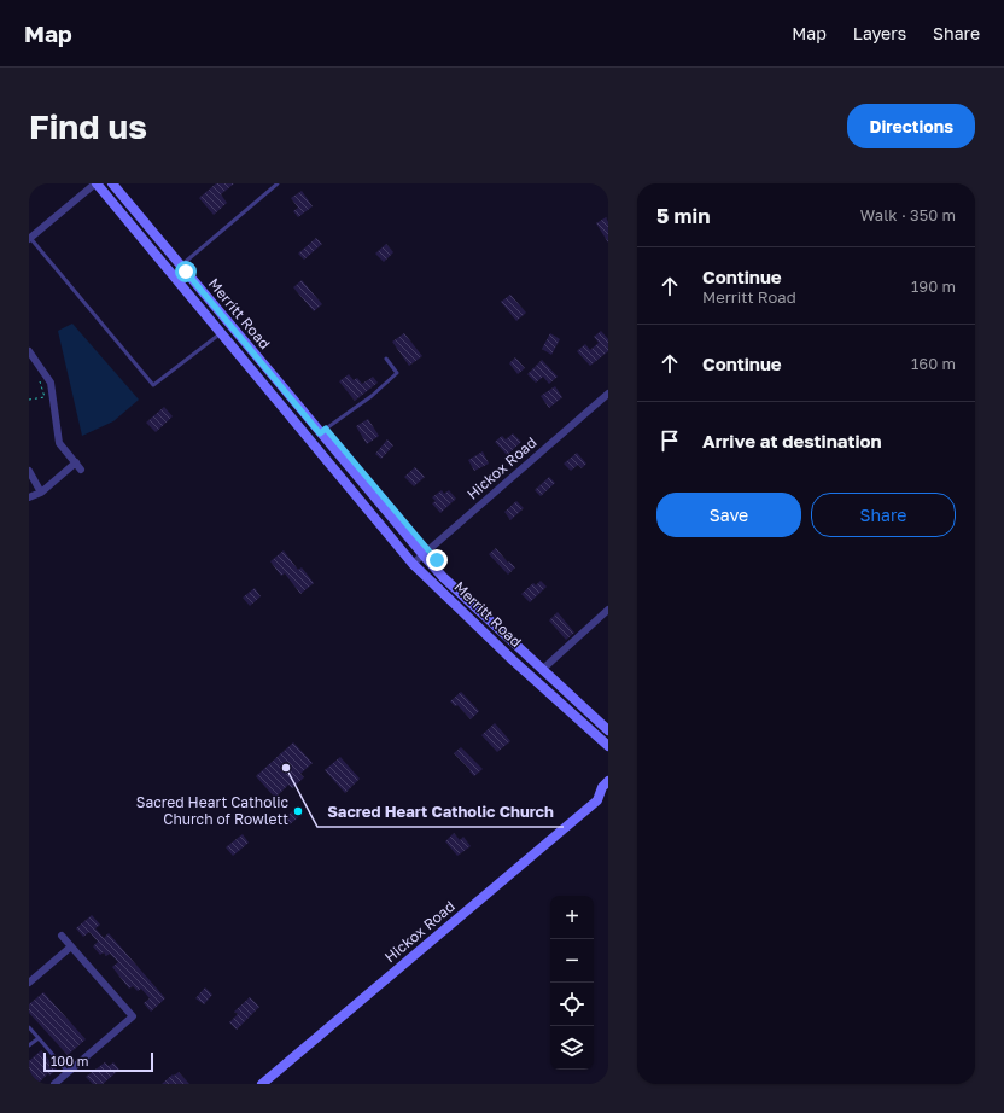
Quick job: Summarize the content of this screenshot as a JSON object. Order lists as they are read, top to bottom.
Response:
{
  "streets": {
    "street": ["Merritt Road", "Hickox Road"]
  },
  "crossings": [
    ["Merritt Road", "Hickox Road"]
  ],
  "places": ["Sacred Heart Catholic Church", "Sacred Heart Catholic Church of Rowlett"],
  "scale_bar": "100 m",
  "page": {
    "header": "Map",
    "nav": ["Map", "Layers", "Share"],
    "buttons": [
      "Directions",
      ["Save", "Share"]
    ],
    "title": "Find us",
    "heading": ["5 min", "Walk · 350 m"],
    "list": [
      ["Continue", "Merritt Road", "190 m"],
      ["Continue", "160 m"],
      "Arrive at destination"
    ],
    "map_buttons": ["+", "−"],
    "scale": "100 m"
  }
}
